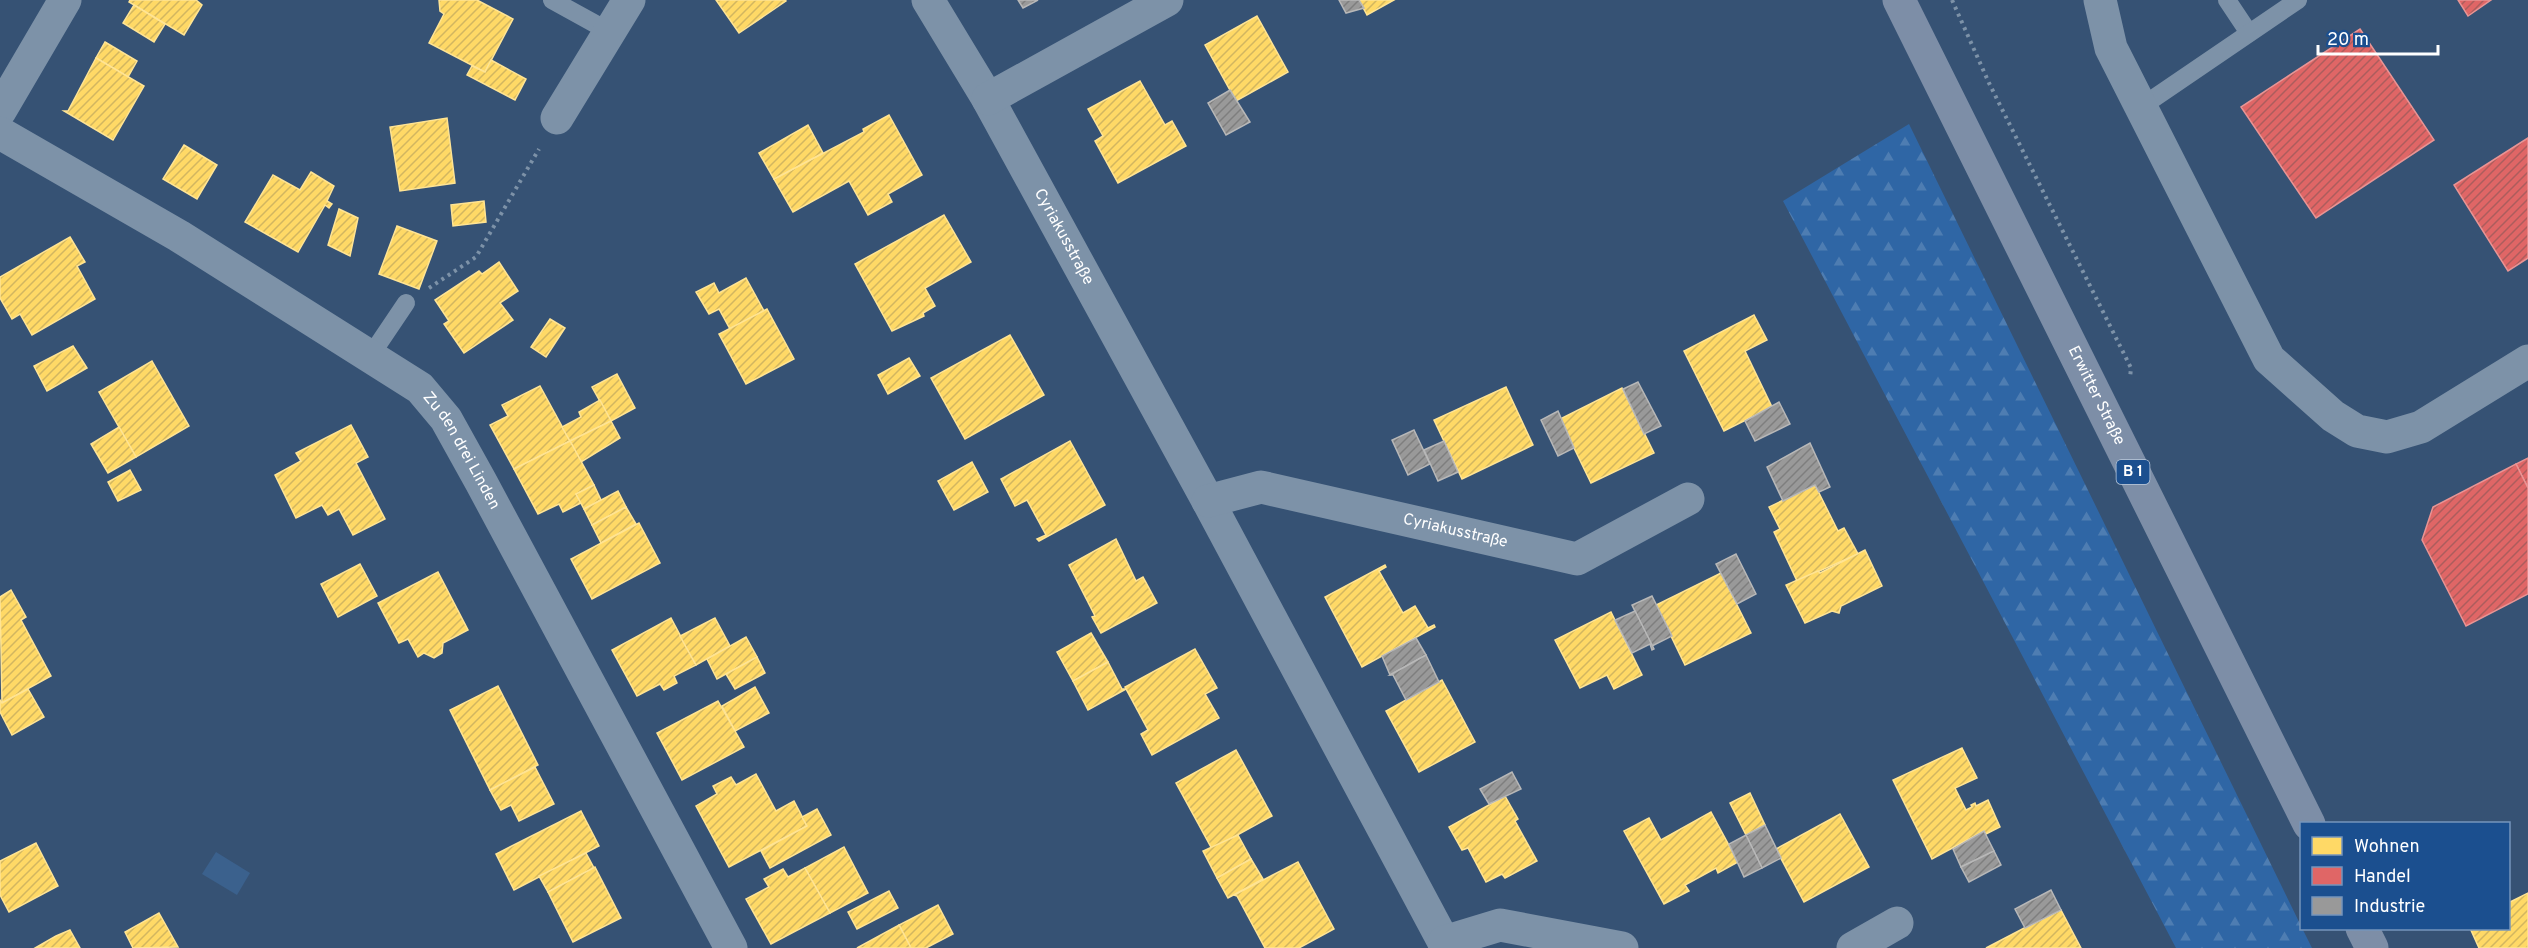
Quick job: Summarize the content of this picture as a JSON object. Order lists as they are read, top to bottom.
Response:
{
  "streets": {
    "main road": ["Erwitter Straße", "B 1"],
    "street": ["Cyriakusstraße", "Zu den drei Linden"]
  },
  "legend": ["Wohnen", "Handel", "Industrie"],
  "scale_bar": "20 m"
}
